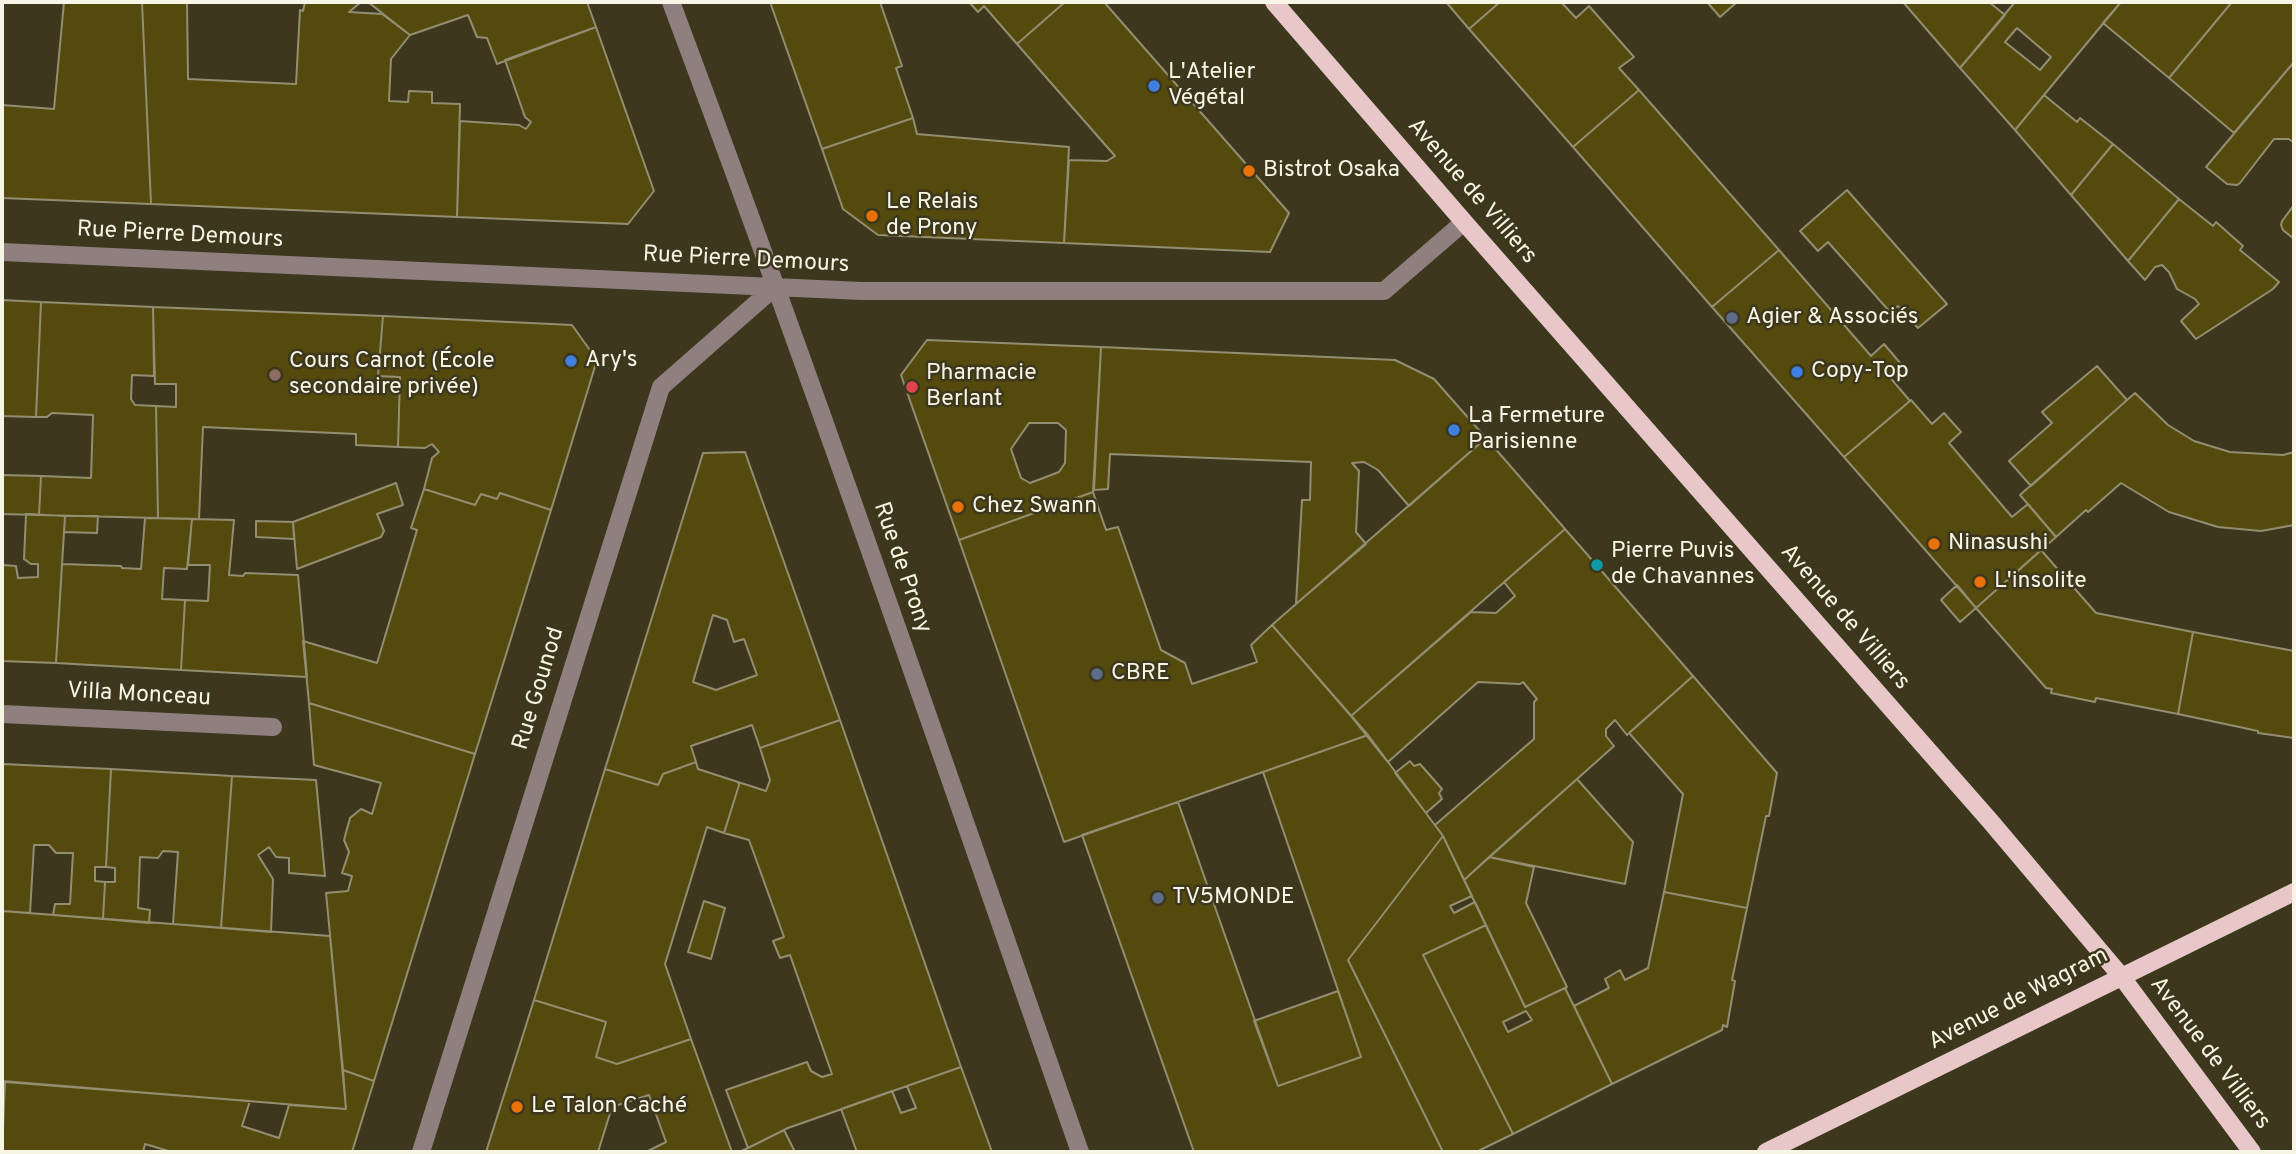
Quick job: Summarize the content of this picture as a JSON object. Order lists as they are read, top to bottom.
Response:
{
  "streets": {
    "main road": ["Avenue de Villiers", "Avenue de Wagram"],
    "street": [
      "Rue Pierre Demours",
      "Rue de Prony",
      "Rue Gounod",
      "Villa Monceau"
    ]
  },
  "crossings": [
    ["Avenue de Villiers", "Rue Pierre Demours"],
    ["Avenue de Villiers", "Avenue de Wagram"],
    ["Rue Pierre Demours", "Rue de Prony"],
    ["Rue Pierre Demours", "Rue Gounod"],
    ["Rue de Prony", "Rue Gounod"]
  ],
  "places": [
    "L'Atelier Végétal",
    "Bistrot Osaka",
    "Le Relais de Prony",
    "Agier & Associés",
    "Ary's",
    "Copy-Top",
    "Cours Carnot (École secondaire privée)",
    "Pharmacie Berlant",
    "La Fermeture Parisienne",
    "Chez Swann",
    "Ninasushi",
    "Pierre Puvis de Chavannes",
    "L'insolite",
    "CBRE",
    "TV5MONDE",
    "Le Talon Caché"
  ]
}
